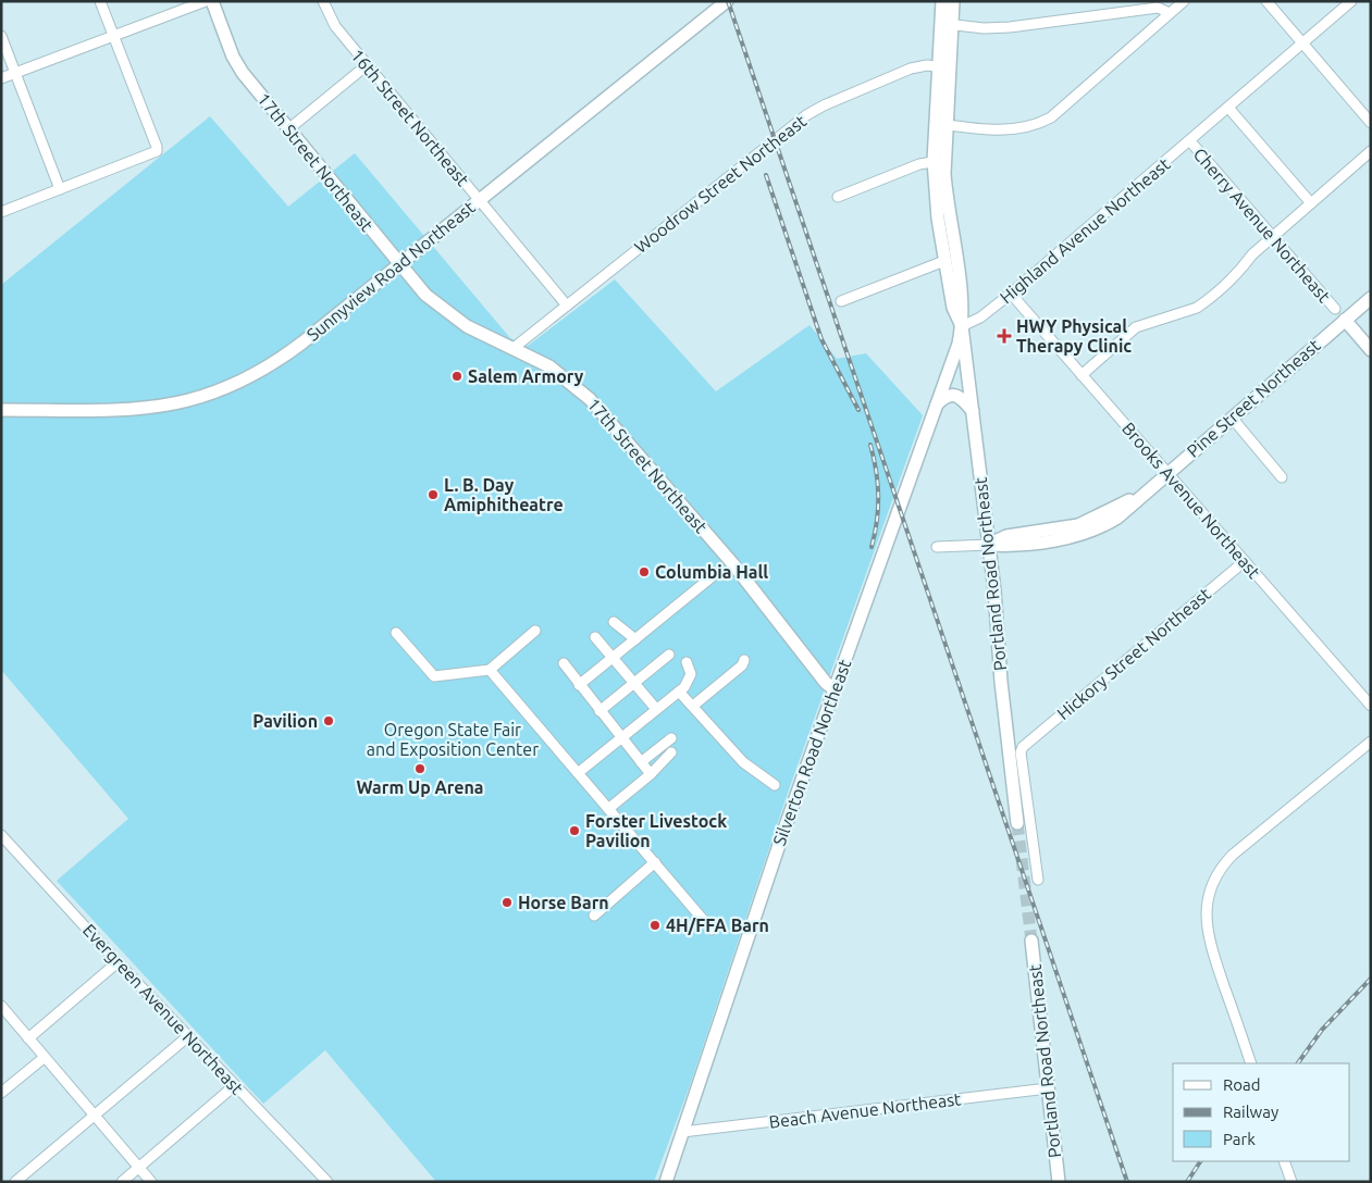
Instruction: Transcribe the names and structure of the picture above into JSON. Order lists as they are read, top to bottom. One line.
{"streets":{"main road":["17th Street Northeast","Sunnyview Road Northeast","Pine Street Northeast","Portland Road Northeast","Silverton Road Northeast"],"street":["16th Street Northeast","Woodrow Street Northeast","Cherry Avenue Northeast","Highland Avenue Northeast","Brooks Avenue Northeast","Hickory Street Northeast","Evergreen Avenue Northeast","Beach Avenue Northeast"]},"crossings":[["16th Street Northeast","Woodrow Street Northeast"],["16th Street Northeast","Sunnyview Road Northeast"],["17th Street Northeast","Woodrow Street Northeast"],["17th Street Northeast","Sunnyview Road Northeast"],["17th Street Northeast","Silverton Road Northeast"],["Cherry Avenue Northeast","Highland Avenue Northeast"],["Highland Avenue Northeast","Brooks Avenue Northeast"],["Highland Avenue Northeast","Portland Road Northeast"],["Highland Avenue Northeast","Silverton Road Northeast"],["Pine Street Northeast","Brooks Avenue Northeast"],["Pine Street Northeast","Portland Road Northeast"],["Brooks Avenue Northeast","Hickory Street Northeast"],["Portland Road Northeast","Silverton Road Northeast"],["Portland Road Northeast","Beach Avenue Northeast"],["Silverton Road Northeast","Beach Avenue Northeast"]],"parks":["Oregon State Fair and Exposition Center"],"places":{"health":["HWY Physical Therapy Clinic"],"other":["Salem Armory","L. B. Day Amiphitheatre","Columbia Hall","Pavilion","Warm Up Arena","Forster Livestock Pavilion","Horse Barn","4H/FFA Barn"]},"legend":["Road","Railway","Park"]}
